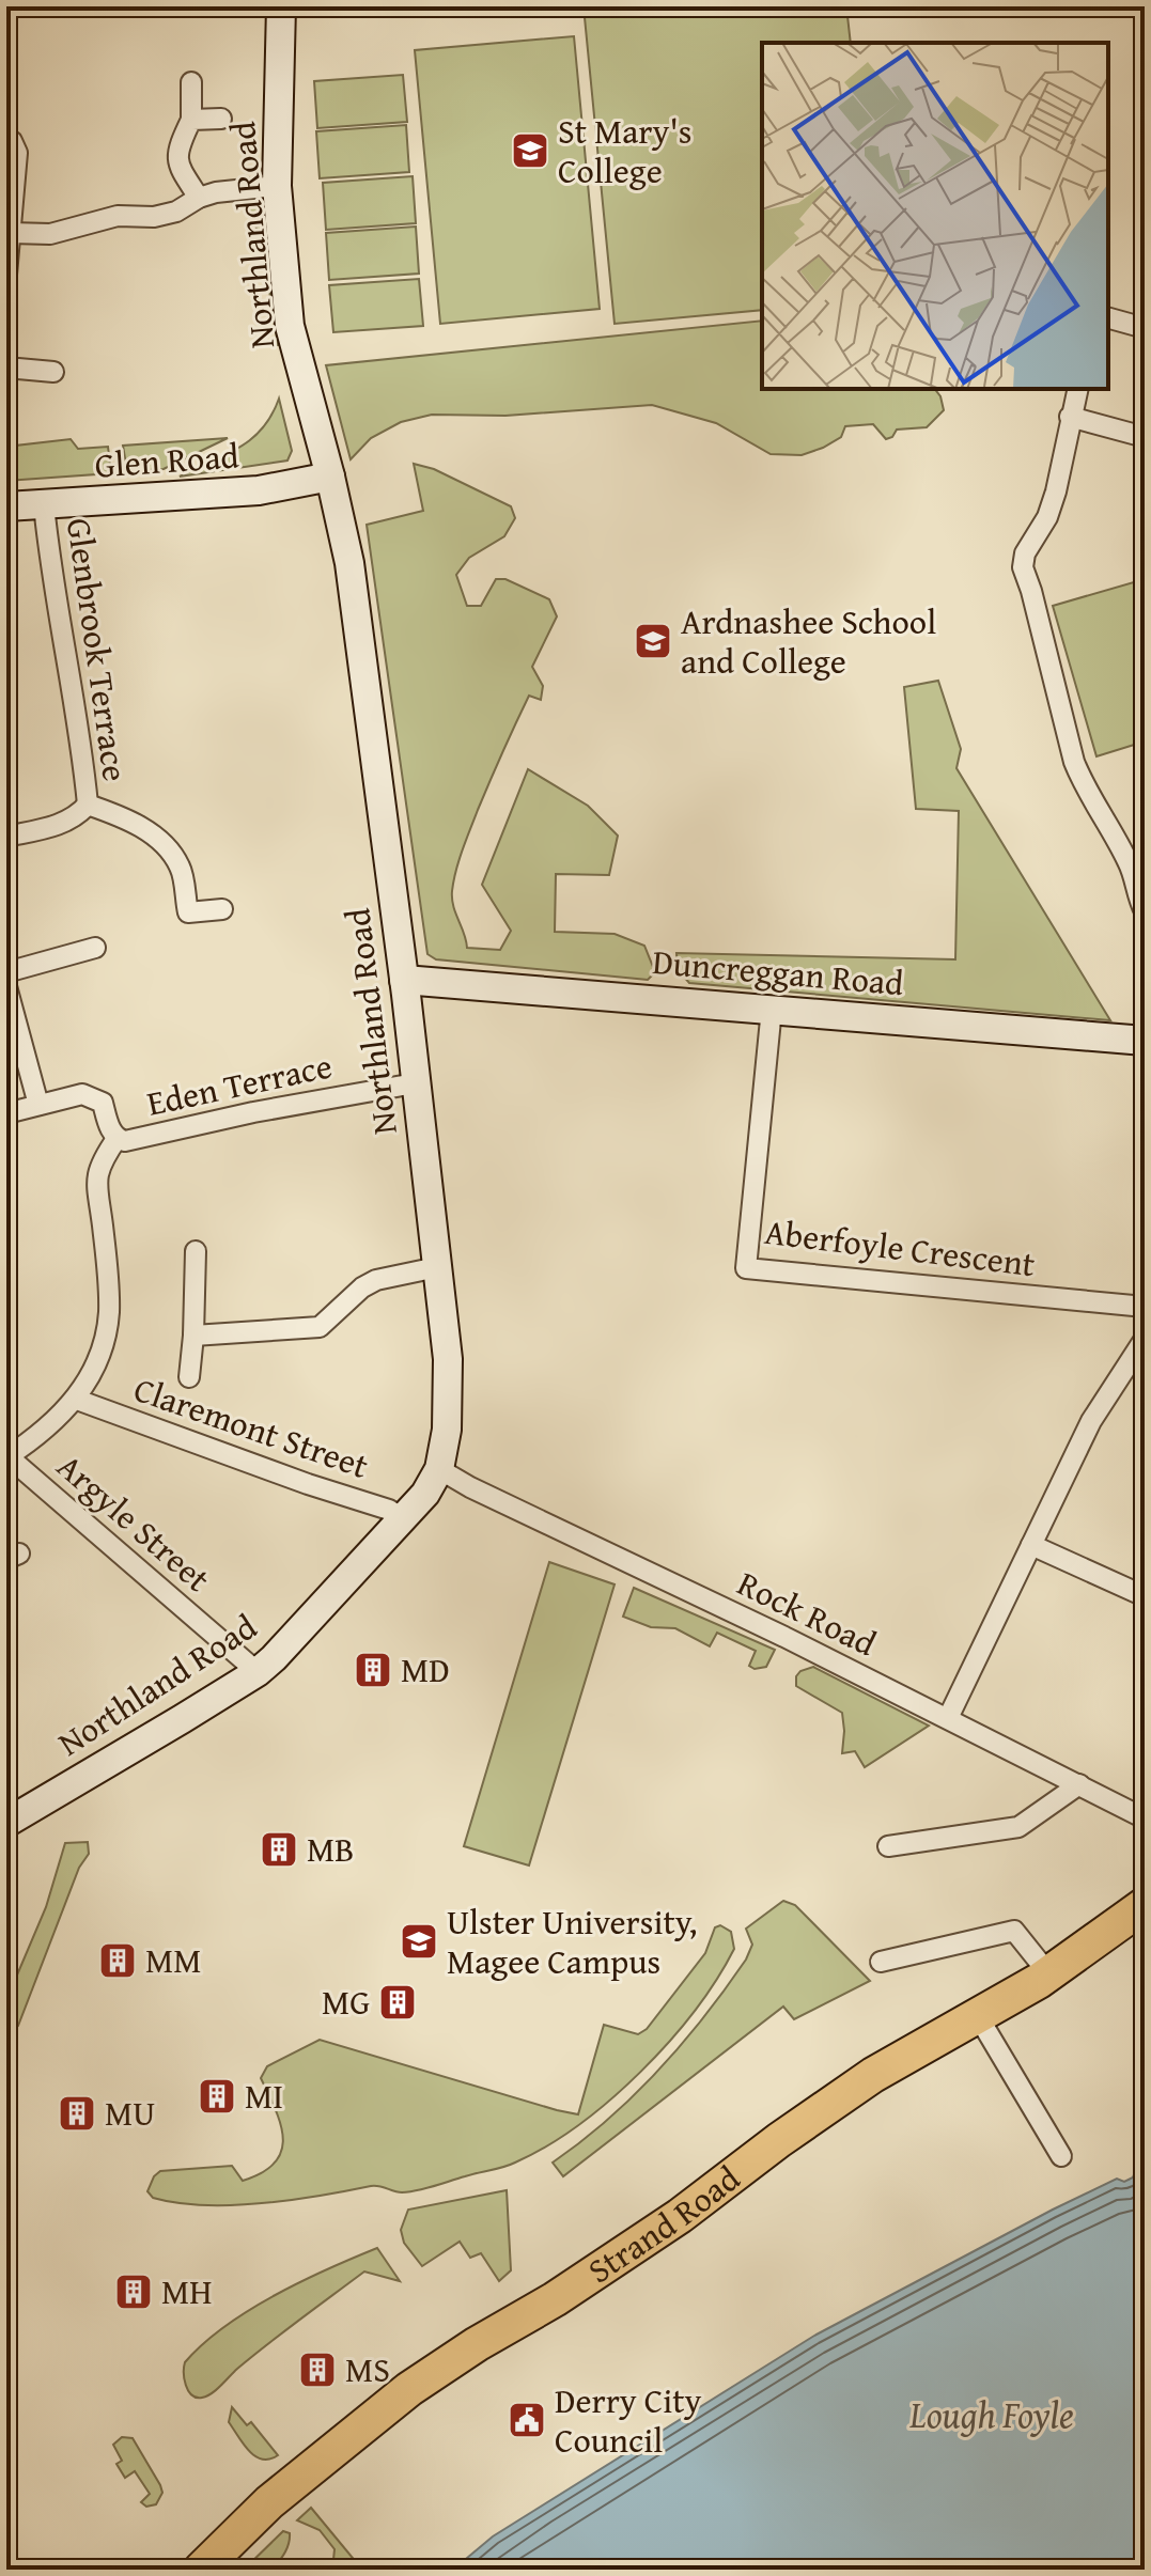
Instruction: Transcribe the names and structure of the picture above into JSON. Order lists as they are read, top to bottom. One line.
{"streets":{"highway":["Strand Road"],"main road":["Northland Road","Glen Road","Duncreggan Road"],"street":["Glenbrook Terrace","Eden Terrace","Aberfoyle Crescent","Claremont Street","Argyle Street","Rock Road"]},"crossings":[["Northland Road","Glen Road"],["Northland Road","Duncreggan Road"],["Northland Road","Eden Terrace"],["Northland Road","Claremont Street"],["Northland Road","Argyle Street"],["Northland Road","Rock Road"],["Glen Road","Glenbrook Terrace"],["Duncreggan Road","Aberfoyle Crescent"]],"water":["Lough Foyle"],"places":{"school or university":["St Mary's College","Ardnashee School and College","Ulster University, Magee Campus"],"building":["MD","MB","MM","MG","MI","MU","MH","MS"],"public building":["Derry City Council"]}}
